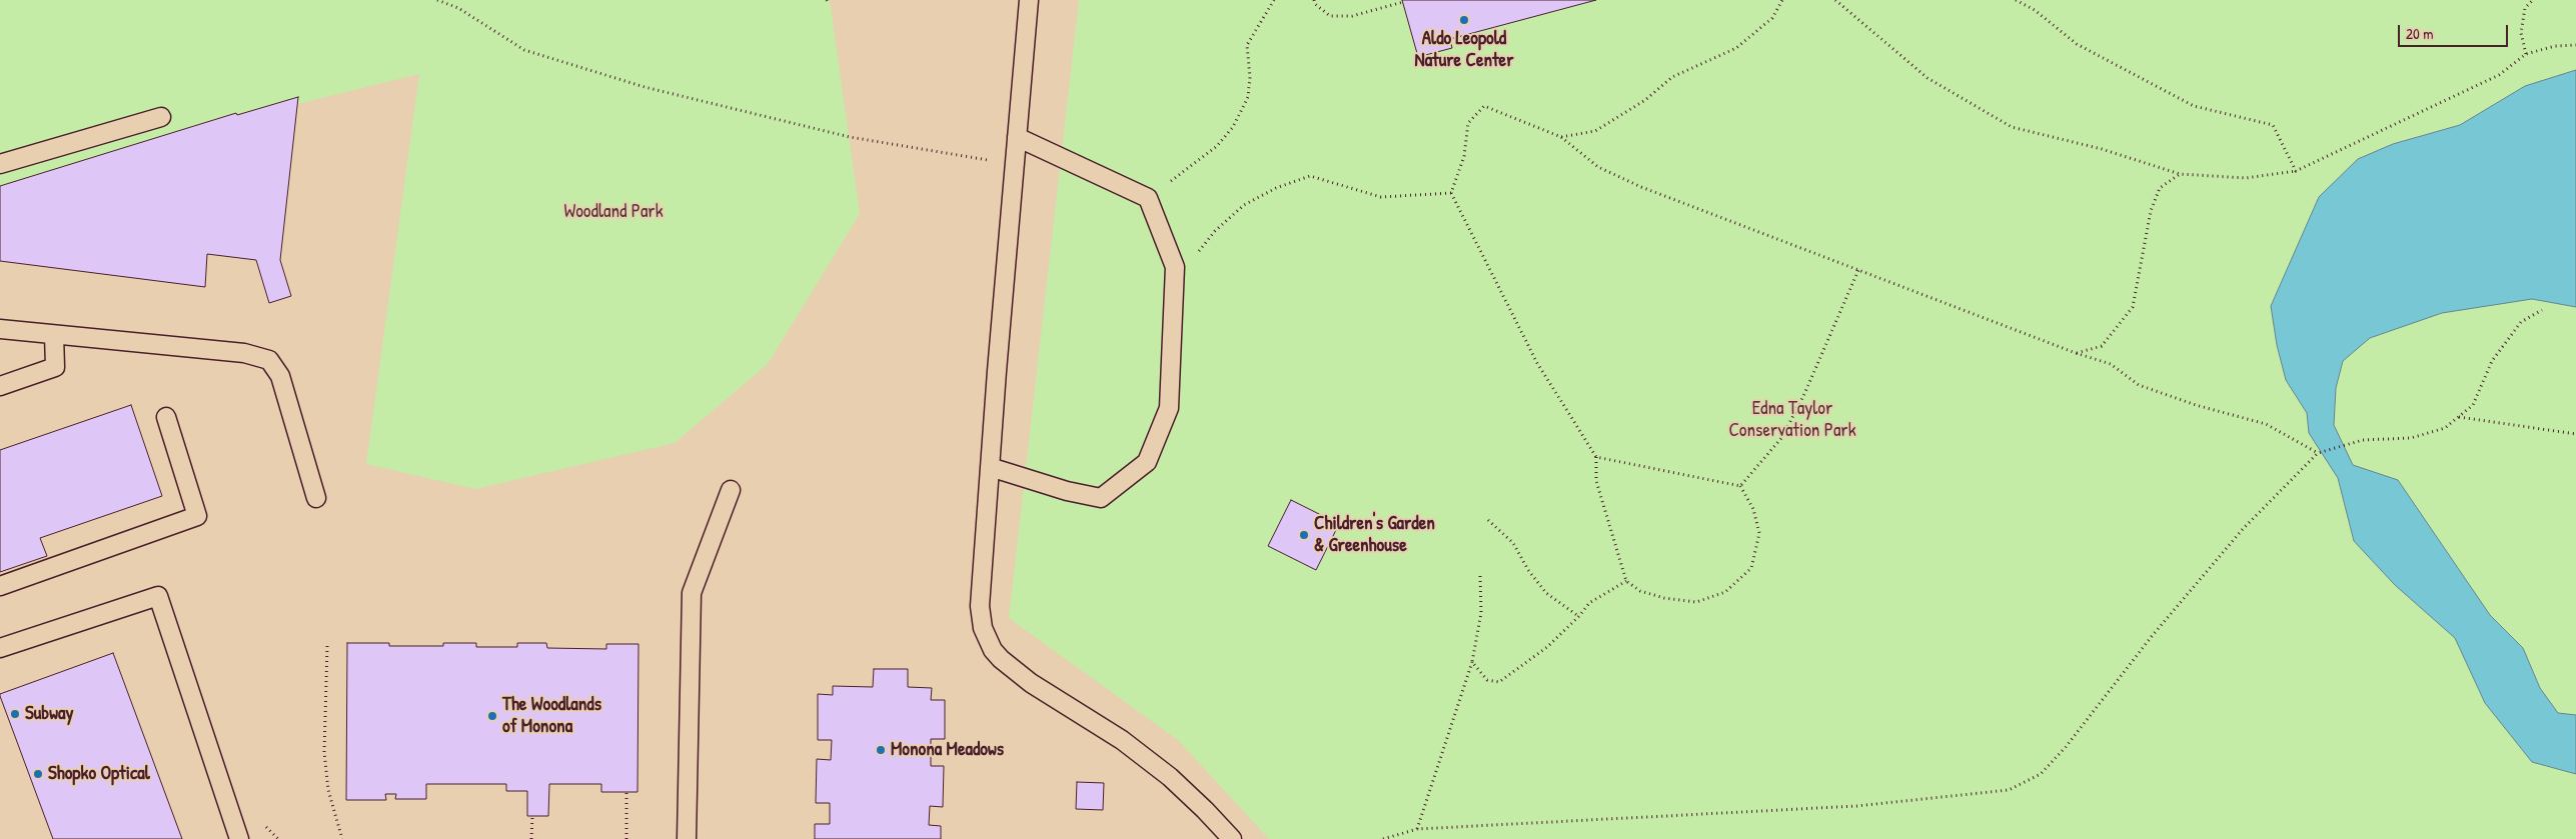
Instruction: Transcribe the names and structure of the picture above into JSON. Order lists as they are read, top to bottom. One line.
{"parks":["Woodland Park","Edna Taylor Conservation Park"],"places":["Aldo Leopold Nature Center","Children's Garden & Greenhouse","Subway","The Woodlands of Monona","Monona Meadows","Shopko Optical"],"scale_bar":"20 m"}
